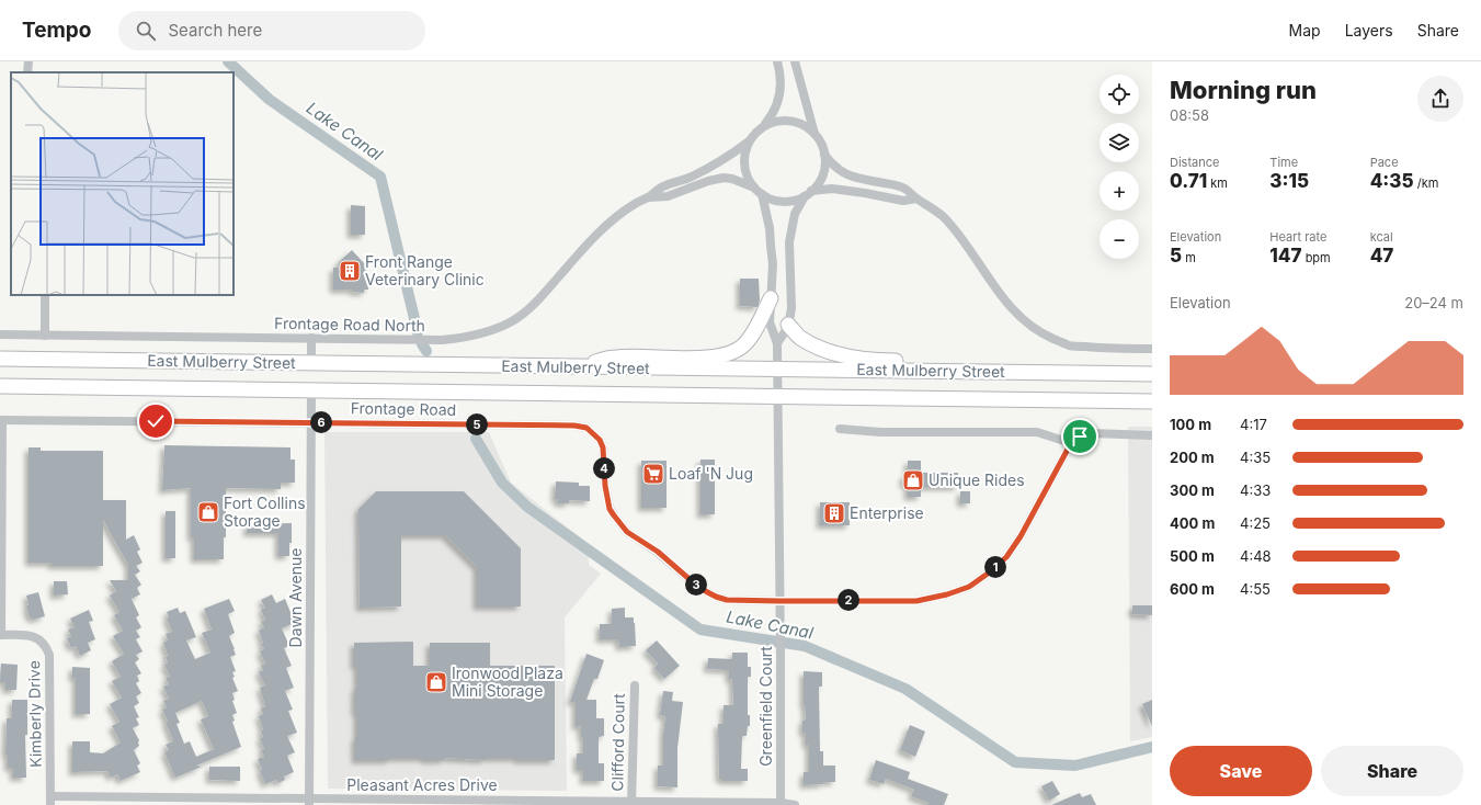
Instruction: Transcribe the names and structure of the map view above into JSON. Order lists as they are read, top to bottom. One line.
{"streets":{"highway":["East Mulberry Street"],"street":["Frontage Road North","Frontage Road","Dawn Avenue","Greenfield Court","Kimberly Drive","Clifford Court","Pleasant Acres Drive"]},"crossings":[["East Mulberry Street","Dawn Avenue"],["East Mulberry Street","Greenfield Court"],["Frontage Road","Dawn Avenue"],["Frontage Road","Greenfield Court"],["Dawn Avenue","Pleasant Acres Drive"],["Greenfield Court","Pleasant Acres Drive"],["Kimberly Drive","Pleasant Acres Drive"],["Clifford Court","Pleasant Acres Drive"]],"water":["Lake Canal"],"places":{"building":["Front Range Veterinary Clinic","Enterprise"],"supermarket":["Loaf 'N Jug"],"shop":["Unique Rides","Fort Collins Storage","Ironwood Plaza Mini Storage"]},"page":{"header":"Tempo","search":"Search here","nav":["Map","Layers","Share"],"heading":["Morning run","08:58"],"map_buttons":["+","−"],"stats":[["Distance","0.71 km"],["Time","3:15"],["Pace","4:35 /km"],["Elevation","5 m"],["Heart rate","147 bpm"],["kcal","47"]],"chart":["Elevation","20–24 m"],"list":[{"name":"100 m","note":"4:17"},{"name":"200 m","note":"4:35"},{"name":"300 m","note":"4:33"},{"name":"400 m","note":"4:25"},{"name":"500 m","note":"4:48"},{"name":"600 m","note":"4:55"}],"pins":["6","5","4","1","3","2"],"buttons":["Save","Share"]}}
